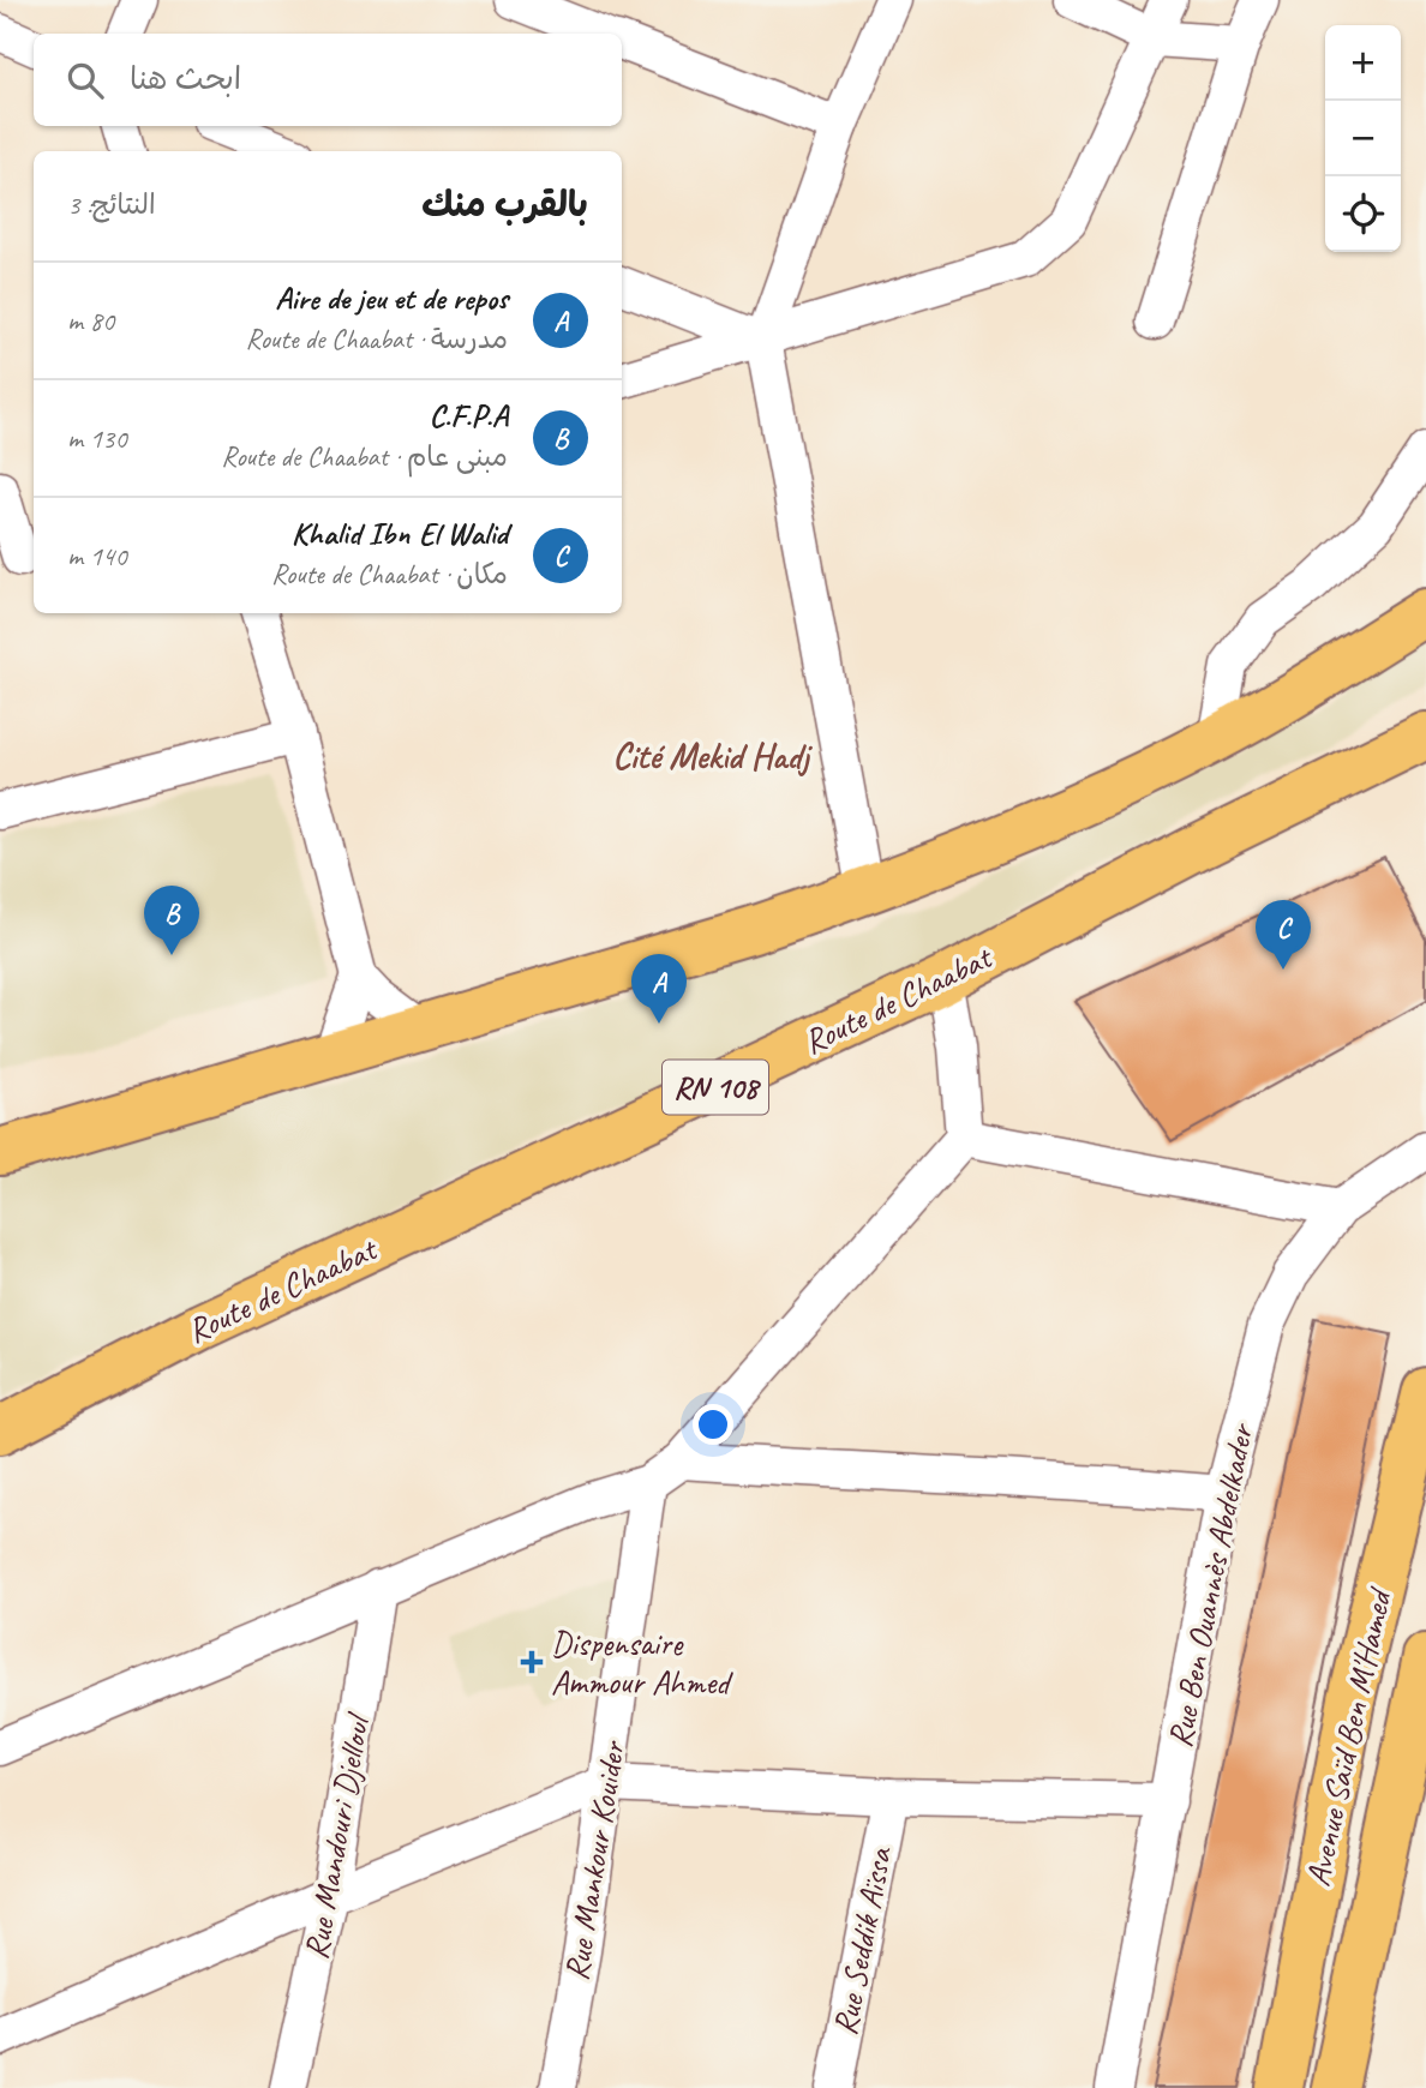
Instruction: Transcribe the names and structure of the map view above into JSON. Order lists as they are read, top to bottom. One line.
{"streets":{"main road":["Route de Chaabat","RN 108","Avenue Saïd Ben M'Hamed"],"street":["Rue Ben Ouannès Abdelkader","Rue Mandouri Djelloul","Rue Mankour Kouider","Rue Seddik Aïssa"]},"districts":["Cité Mekid Hadj"],"places":{"health":["Dispensaire Ammour Ahmed"]},"page":{"map_buttons":["+","−"],"search":"ابحث هنا","heading":["بالقرب منك","النتائج: 3"],"list":[{"mark":"A","name":"Aire de jeu et de repos","note":"مدرسة · Route de Chaabat","value":"80 m"},{"mark":"B","name":"C.F.P.A","note":"مبنى عام · Route de Chaabat","value":"130 m"},{"mark":"C","name":"Khalid Ibn El Walid","note":"مكان · Route de Chaabat","value":"140 m"}],"pins":["B","C","A"]}}
